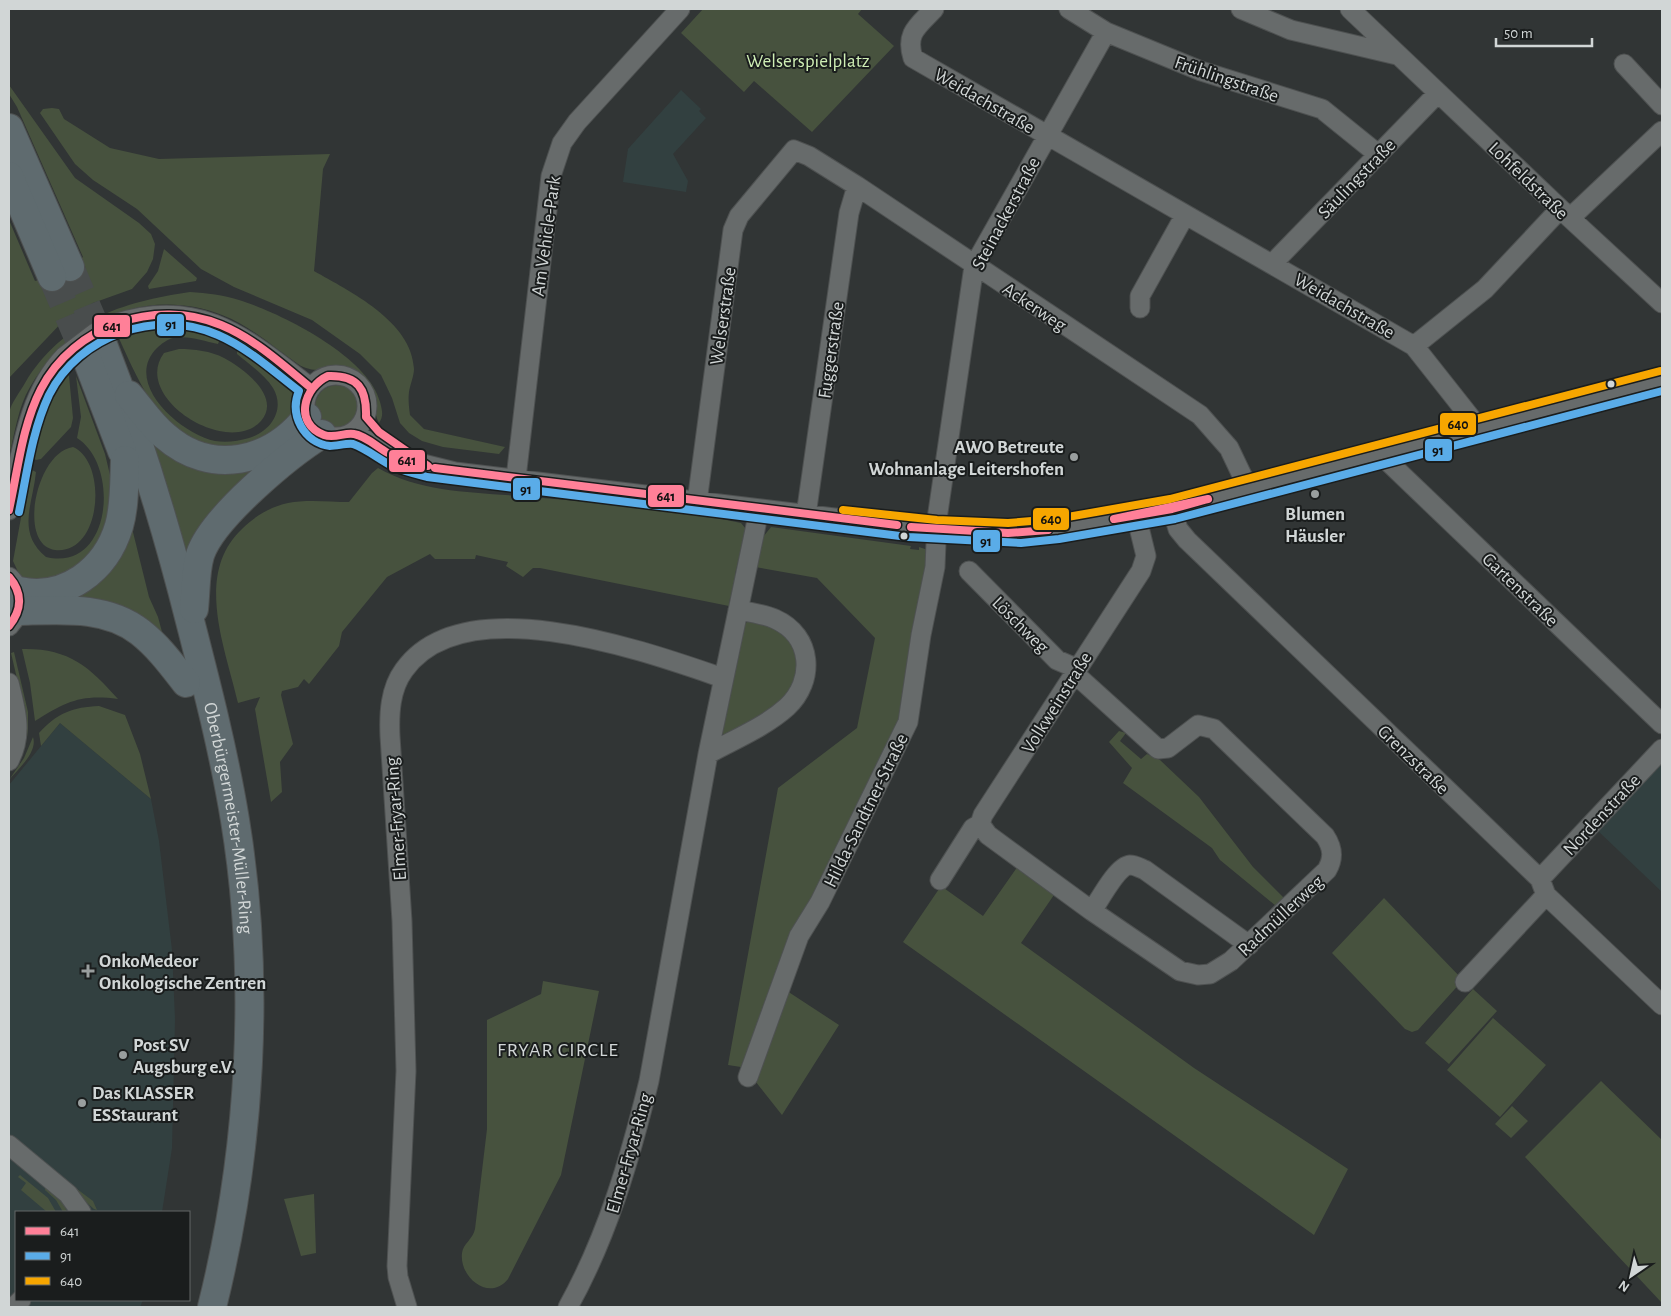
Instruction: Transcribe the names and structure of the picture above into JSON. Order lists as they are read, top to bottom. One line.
{"streets":{"highway":["Oberbürgermeister-Müller-Ring"],"street":["Frühlingstraße","Weidachstraße","Säulingstraße","Lohfeldstraße","Steinackerstraße","Am Vehicle-Park","Ackerweg","Welserstraße","Fuggerstraße","Gartenstraße","Löschweg","Volkweinstraße","Grenzstraße","Hilda-Sandtner-Straße","Nordenstraße","Elmer-Fryar-Ring","Radmüllerweg"]},"crossings":[["Frühlingstraße","Säulingstraße"],["Frühlingstraße","Steinackerstraße"],["Weidachstraße","Säulingstraße"],["Weidachstraße","Steinackerstraße"],["Säulingstraße","Lohfeldstraße"],["Steinackerstraße","Ackerweg"],["Steinackerstraße","Hilda-Sandtner-Straße"],["Ackerweg","Welserstraße"],["Ackerweg","Fuggerstraße"],["Löschweg","Volkweinstraße"],["Löschweg","Radmüllerweg"],["Volkweinstraße","Radmüllerweg"],["Grenzstraße","Nordenstraße"]],"districts":["FRYAR CIRCLE"],"parks":["Welserspielplatz"],"places":{"other":["AWO Betreute Wohnanlage Leitershofen","Blumen Häusler","Post SV Augsburg e.V.","Das KLASSER ESStaurant"],"health":["OnkoMedeor Onkologische Zentren"]},"lines":["transit line 641","transit line 91","transit line 640"],"legend":["641","91","640"],"scale_bar":"50 m","north":"bottom left"}
